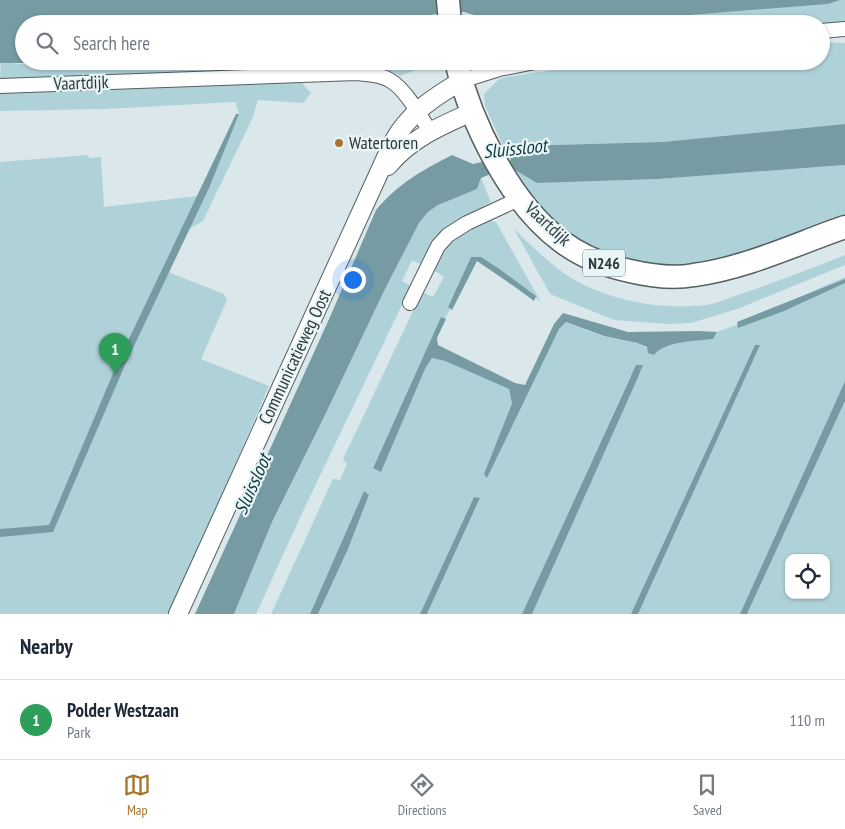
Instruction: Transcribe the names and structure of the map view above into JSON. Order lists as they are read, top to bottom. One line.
{"streets":{"main road":["Vaartdijk","N246"],"street":["Communicatieweg Oost"]},"crossings":[["Vaartdijk","Communicatieweg Oost"]],"water":["Sluissloot"],"places":["Watertoren"],"page":{"search":"Search here","pins":"1","heading":"Nearby","list":[{"mark":"1","name":"Polder Westzaan","note":"Park","value":"110 m"}],"nav":["Map","Directions","Saved"]}}
